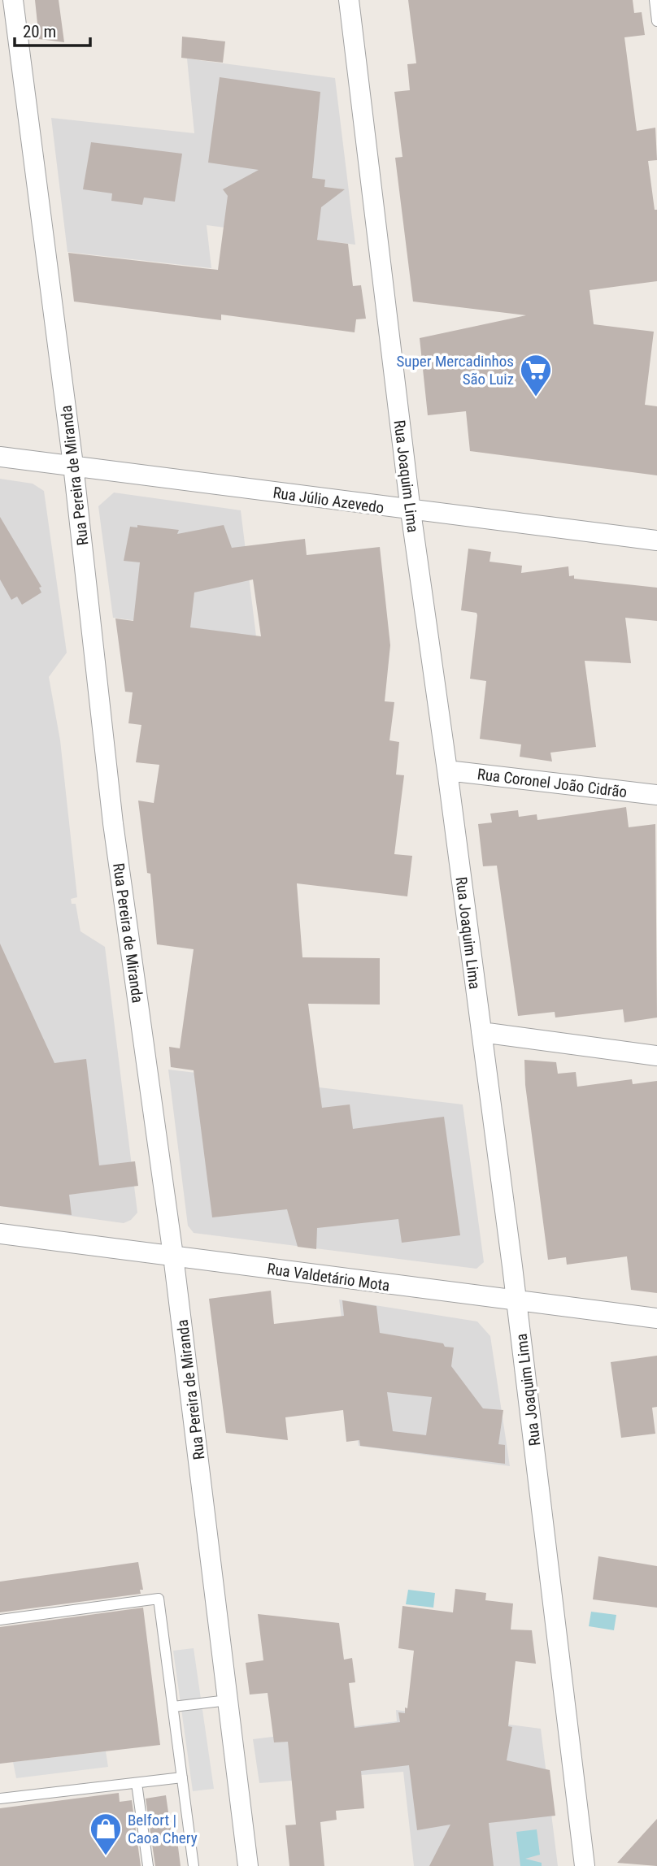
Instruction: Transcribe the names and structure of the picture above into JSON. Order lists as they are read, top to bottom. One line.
{"streets":{"street":["Rua Pereira de Miranda","Rua Joaquim Lima","Rua Júlio Azevedo","Rua Coronel João Cidrão","Rua Valdetário Mota"]},"crossings":[["Rua Pereira de Miranda","Rua Júlio Azevedo"],["Rua Pereira de Miranda","Rua Valdetário Mota"],["Rua Joaquim Lima","Rua Júlio Azevedo"],["Rua Joaquim Lima","Rua Coronel João Cidrão"],["Rua Joaquim Lima","Rua Valdetário Mota"]],"places":{"supermarket":["Super Mercadinhos São Luiz"],"shop":["Belfort | Caoa Chery"]},"scale_bar":"20 m"}
